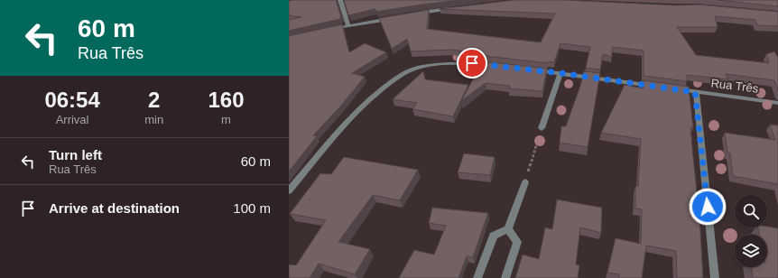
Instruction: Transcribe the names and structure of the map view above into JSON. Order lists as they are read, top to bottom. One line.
{"streets":{"street":["Rua Três"]},"page":{"turn":["60 m","Rua Três"],"eta":["06:54","Arrival","2","min","160","m"],"list":[{"name":"Turn left","note":"Rua Três","value":"60 m"},{"name":"Arrive at destination","value":"100 m"}]}}
